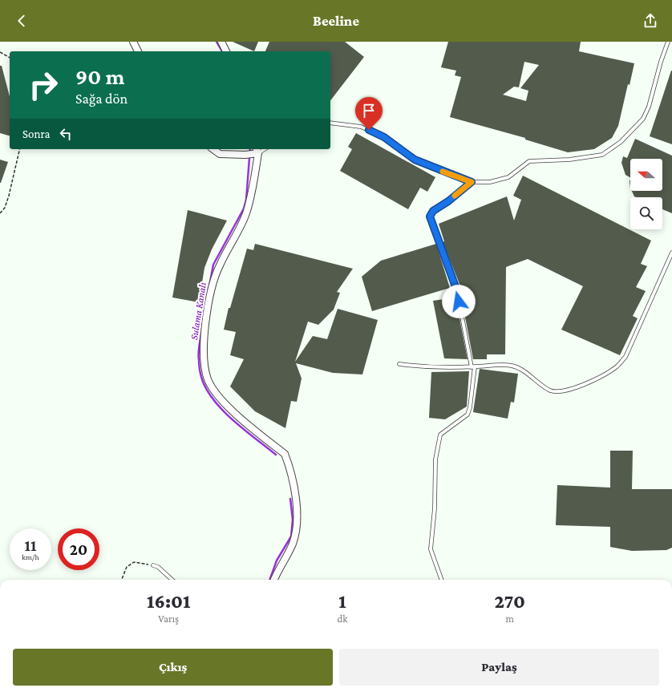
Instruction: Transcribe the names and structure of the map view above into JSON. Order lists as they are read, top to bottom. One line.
{"water":["Sulama Kanalı"],"north":"left","page":{"header":"Beeline","turn":["90 m","Sağa dön"],"then":"Sonra","speed":"11 km/h","limit":"20","eta":["16:01","Varış","1","dk","270","m"],"buttons":["Çıkış","Paylaş"]}}
